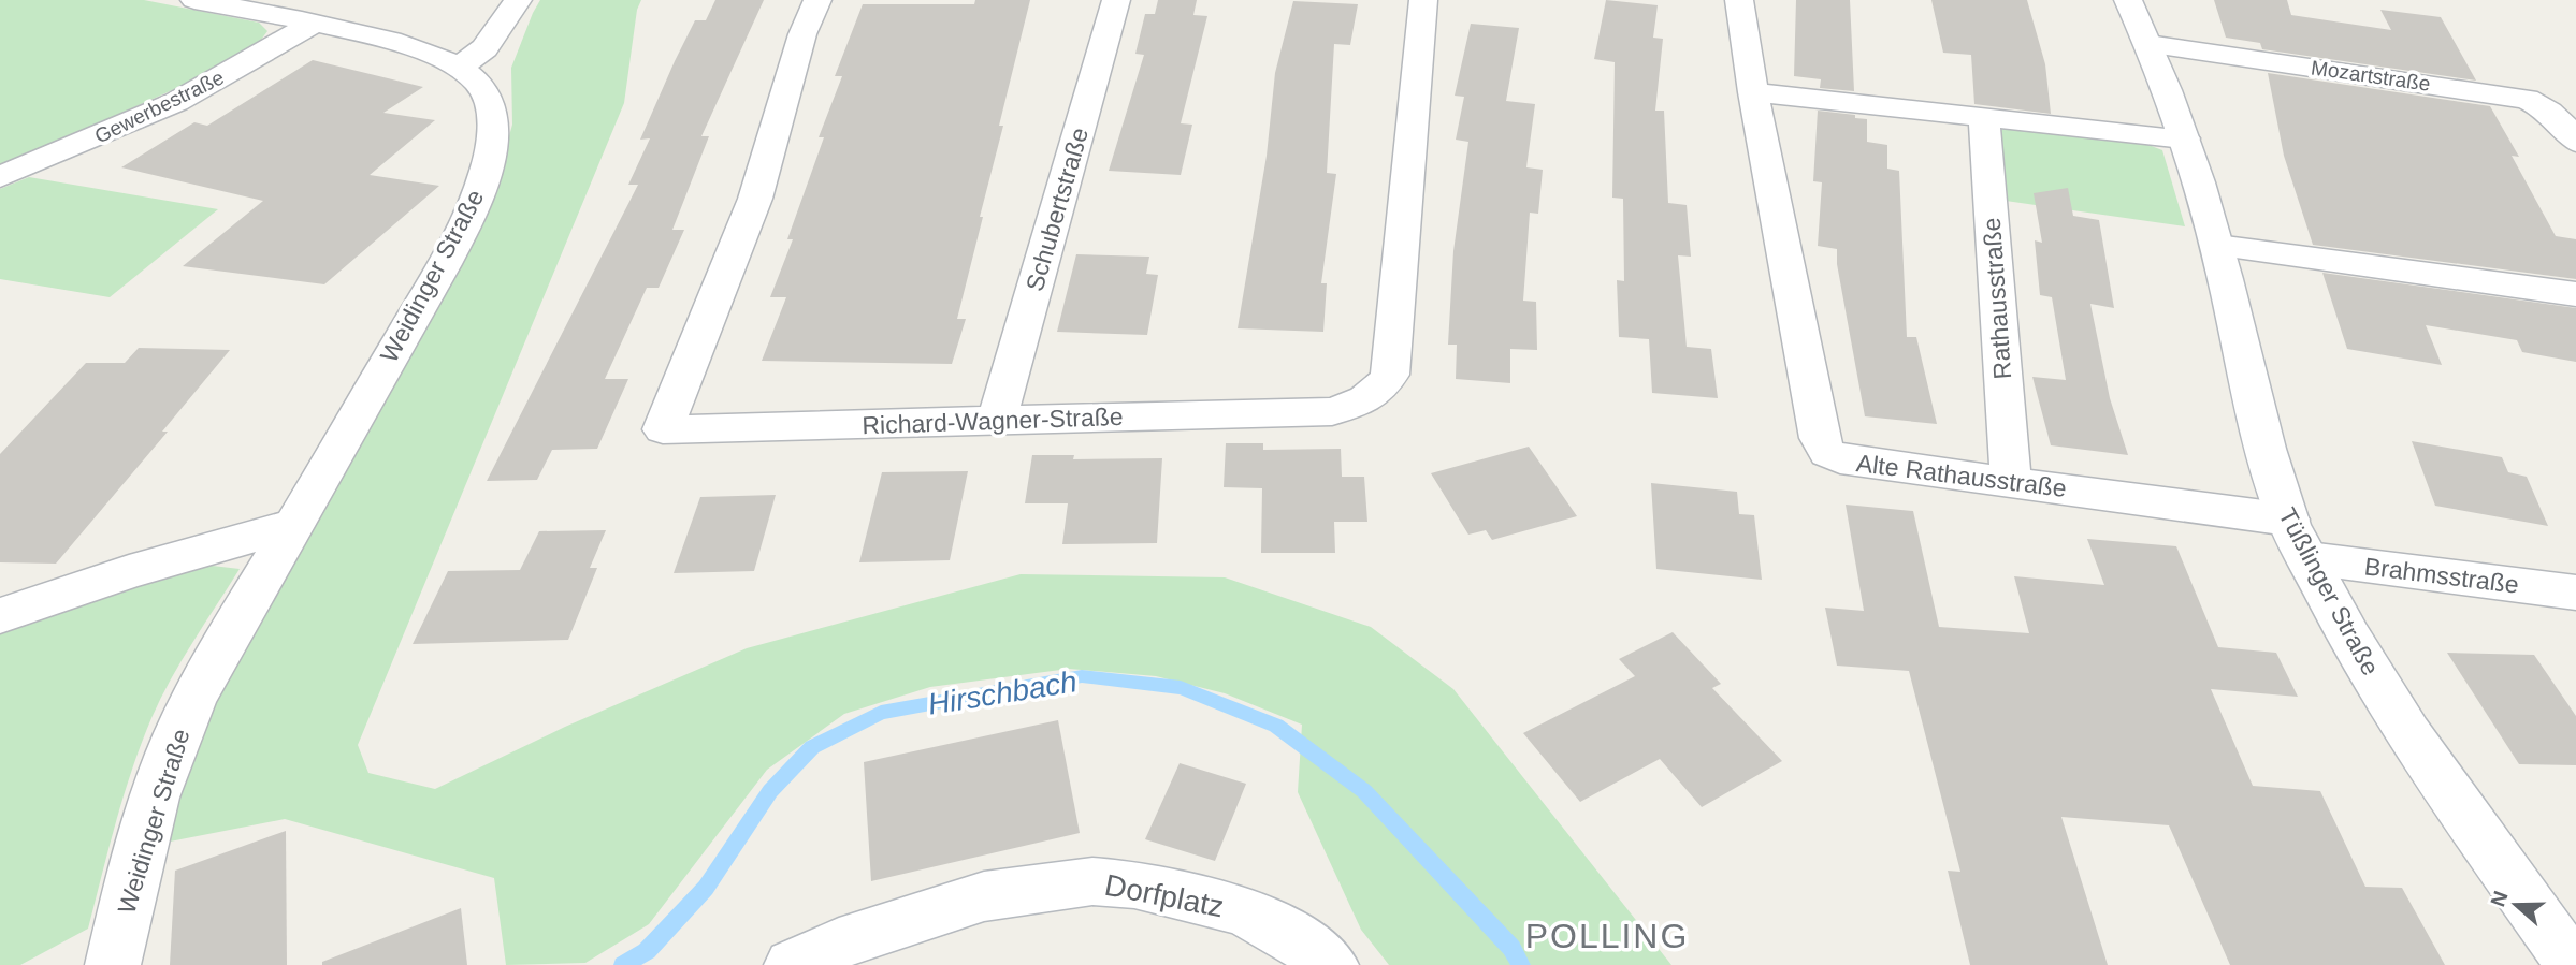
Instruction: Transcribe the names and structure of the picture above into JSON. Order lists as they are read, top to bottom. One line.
{"streets":{"street":["Mozartstraße","Gewerbestraße","Schubertstraße","Weidinger Straße","Rathausstraße","Richard-Wagner-Straße","Alte Rathausstraße","Brahmsstraße","Tüßlinger Straße","Dorfplatz"]},"crossings":[["Mozartstraße","Tüßlinger Straße"],["Gewerbestraße","Weidinger Straße"],["Schubertstraße","Richard-Wagner-Straße"],["Rathausstraße","Alte Rathausstraße"],["Alte Rathausstraße","Tüßlinger Straße"],["Brahmsstraße","Tüßlinger Straße"]],"districts":["POLLING"],"water":["Hirschbach"],"north":"left"}
